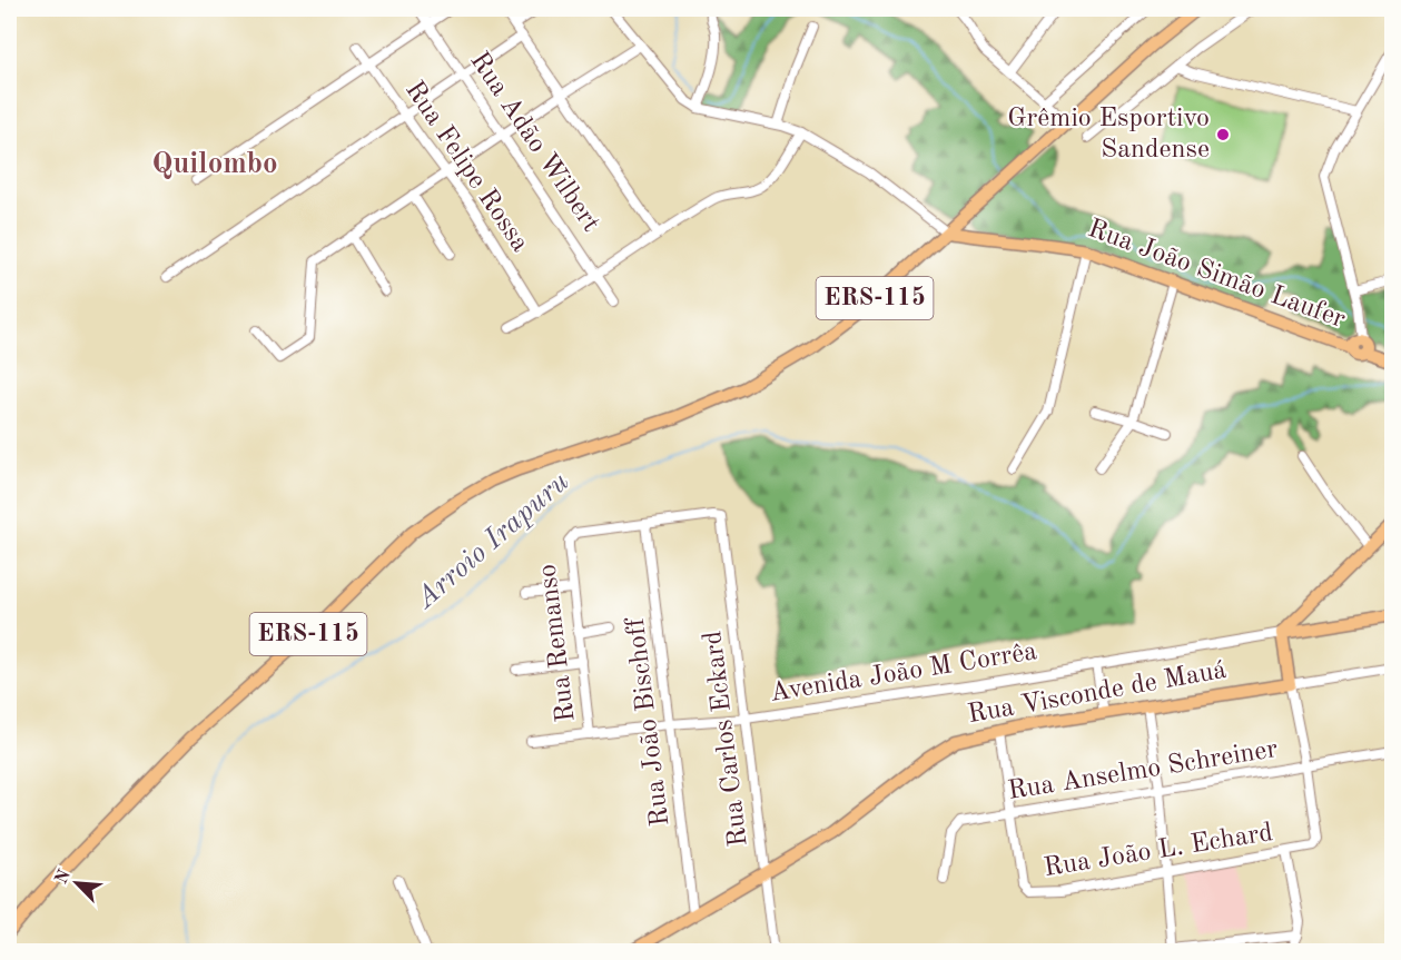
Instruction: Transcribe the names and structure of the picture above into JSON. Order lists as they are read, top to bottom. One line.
{"streets":{"main road":["Rua João Simão Laufer","ERS-115","Rua Visconde de Mauá"],"street":["Rua Adão Wilbert","Rua Felipe Rossa","Rua Remanso","Avenida João M Corrêa","Rua João Bischoff","Rua Carlos Eckard","Rua Anselmo Schreiner","Rua João L. Echard"]},"crossings":[["Rua João Simão Laufer","ERS-115"],["Rua Remanso","Avenida João M Corrêa"],["Rua Remanso","Rua João Bischoff"],["Rua Remanso","Rua Carlos Eckard"],["Avenida João M Corrêa","Rua João Bischoff"],["Avenida João M Corrêa","Rua Carlos Eckard"],["Rua Visconde de Mauá","Rua João Bischoff"],["Rua Visconde de Mauá","Rua Carlos Eckard"],["Rua João Bischoff","Rua Carlos Eckard"],["Rua Anselmo Schreiner","Rua João L. Echard"]],"districts":["Quilombo"],"water":["Arroio Irapuru"],"places":["Grêmio Esportivo Sandense"],"north":"top left"}
